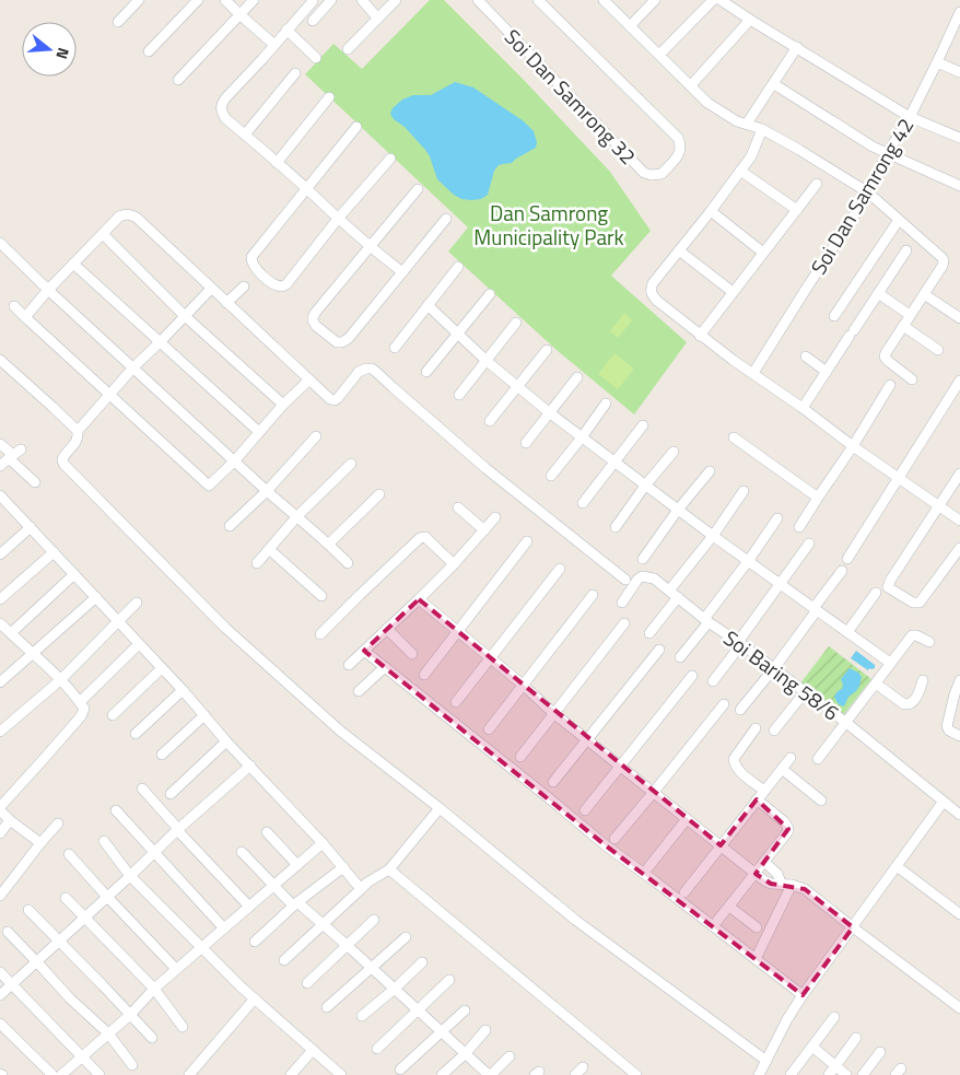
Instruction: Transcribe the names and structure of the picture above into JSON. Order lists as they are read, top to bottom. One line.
{"streets":{"street":["Soi Dan Samrong 32","Soi Dan Samrong 42","Soi Baring 58/6"]},"parks":["Dan Samrong Municipality Park"],"north":"right"}
